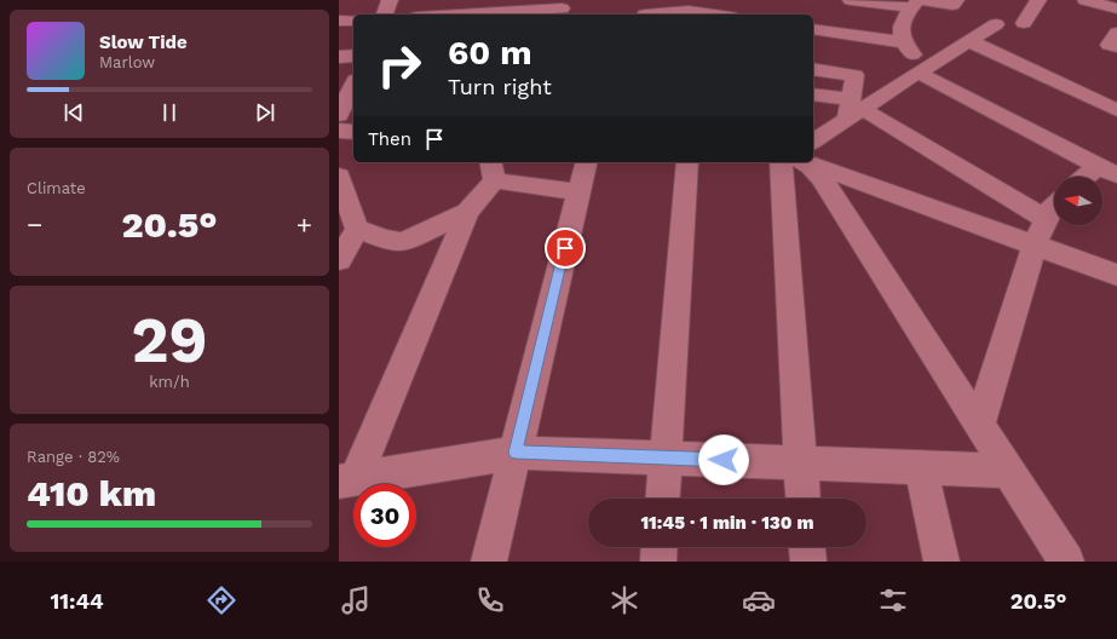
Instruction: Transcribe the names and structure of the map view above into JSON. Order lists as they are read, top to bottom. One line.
{"north":"left","page":{"turn":["60 m","Turn right"],"song":["Slow Tide","Marlow"],"then":"Then","tile":["Climate",["29","km/h"],["Range · 82%","410 km"]],"heat":["−","20.5°","+"],"limit":"30","trip":"11:45 · 1 min · 130 m","tabs":["11:44","20.5°"]}}
